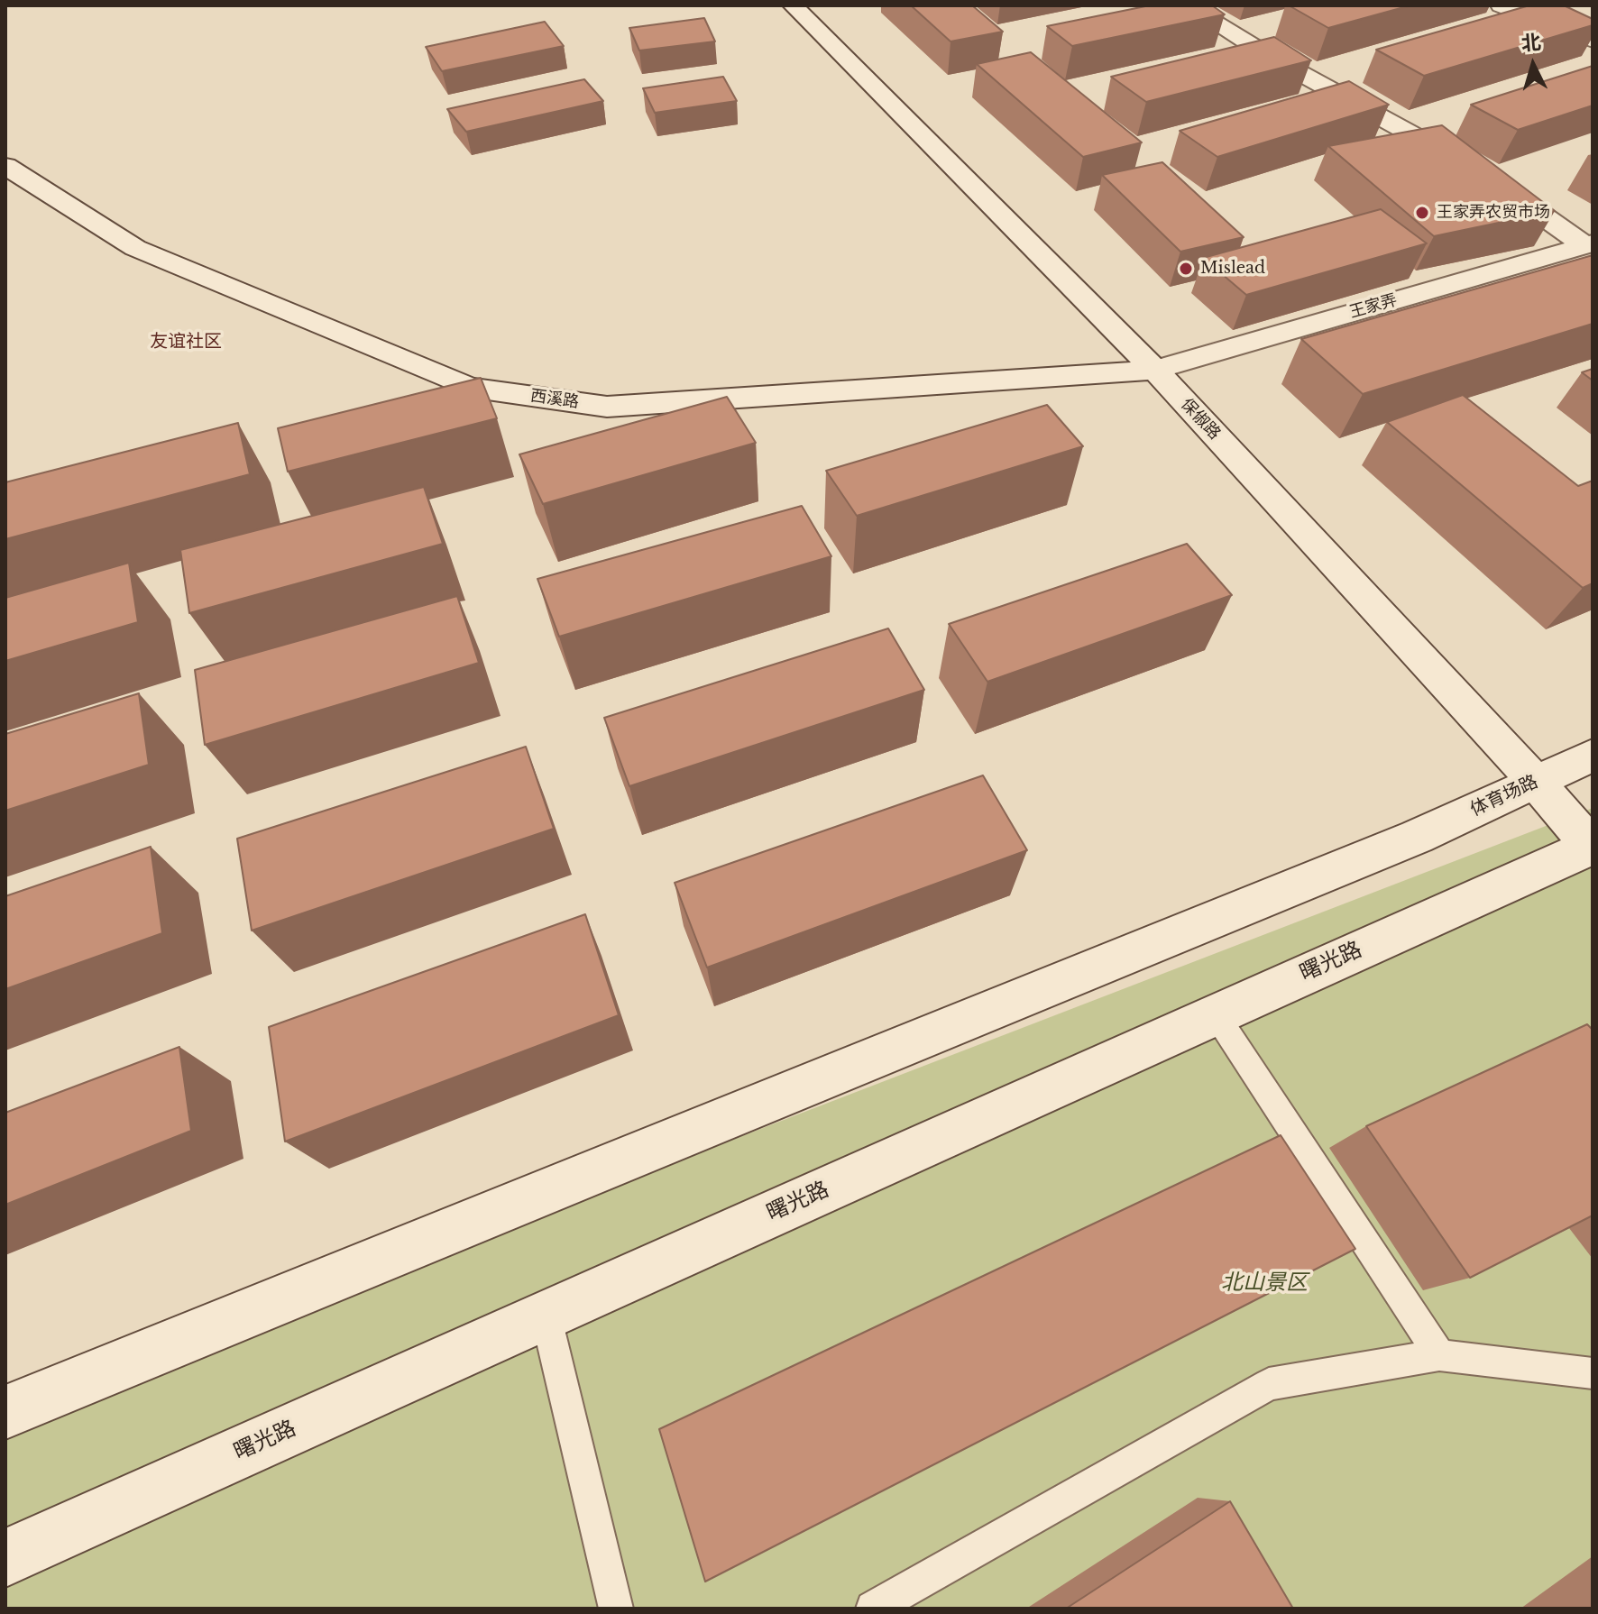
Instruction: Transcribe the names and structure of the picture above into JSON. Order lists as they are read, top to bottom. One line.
{"streets":{"main road":["王家弄","西溪路","保俶路","体育场路","曙光路"]},"crossings":[["王家弄","西溪路"],["王家弄","保俶路"],["西溪路","保俶路"],["保俶路","体育场路"],["保俶路","曙光路"]],"districts":["友谊社区"],"parks":["北山景区"],"places":["王家弄农贸市场","Mislead"],"north":"top"}
